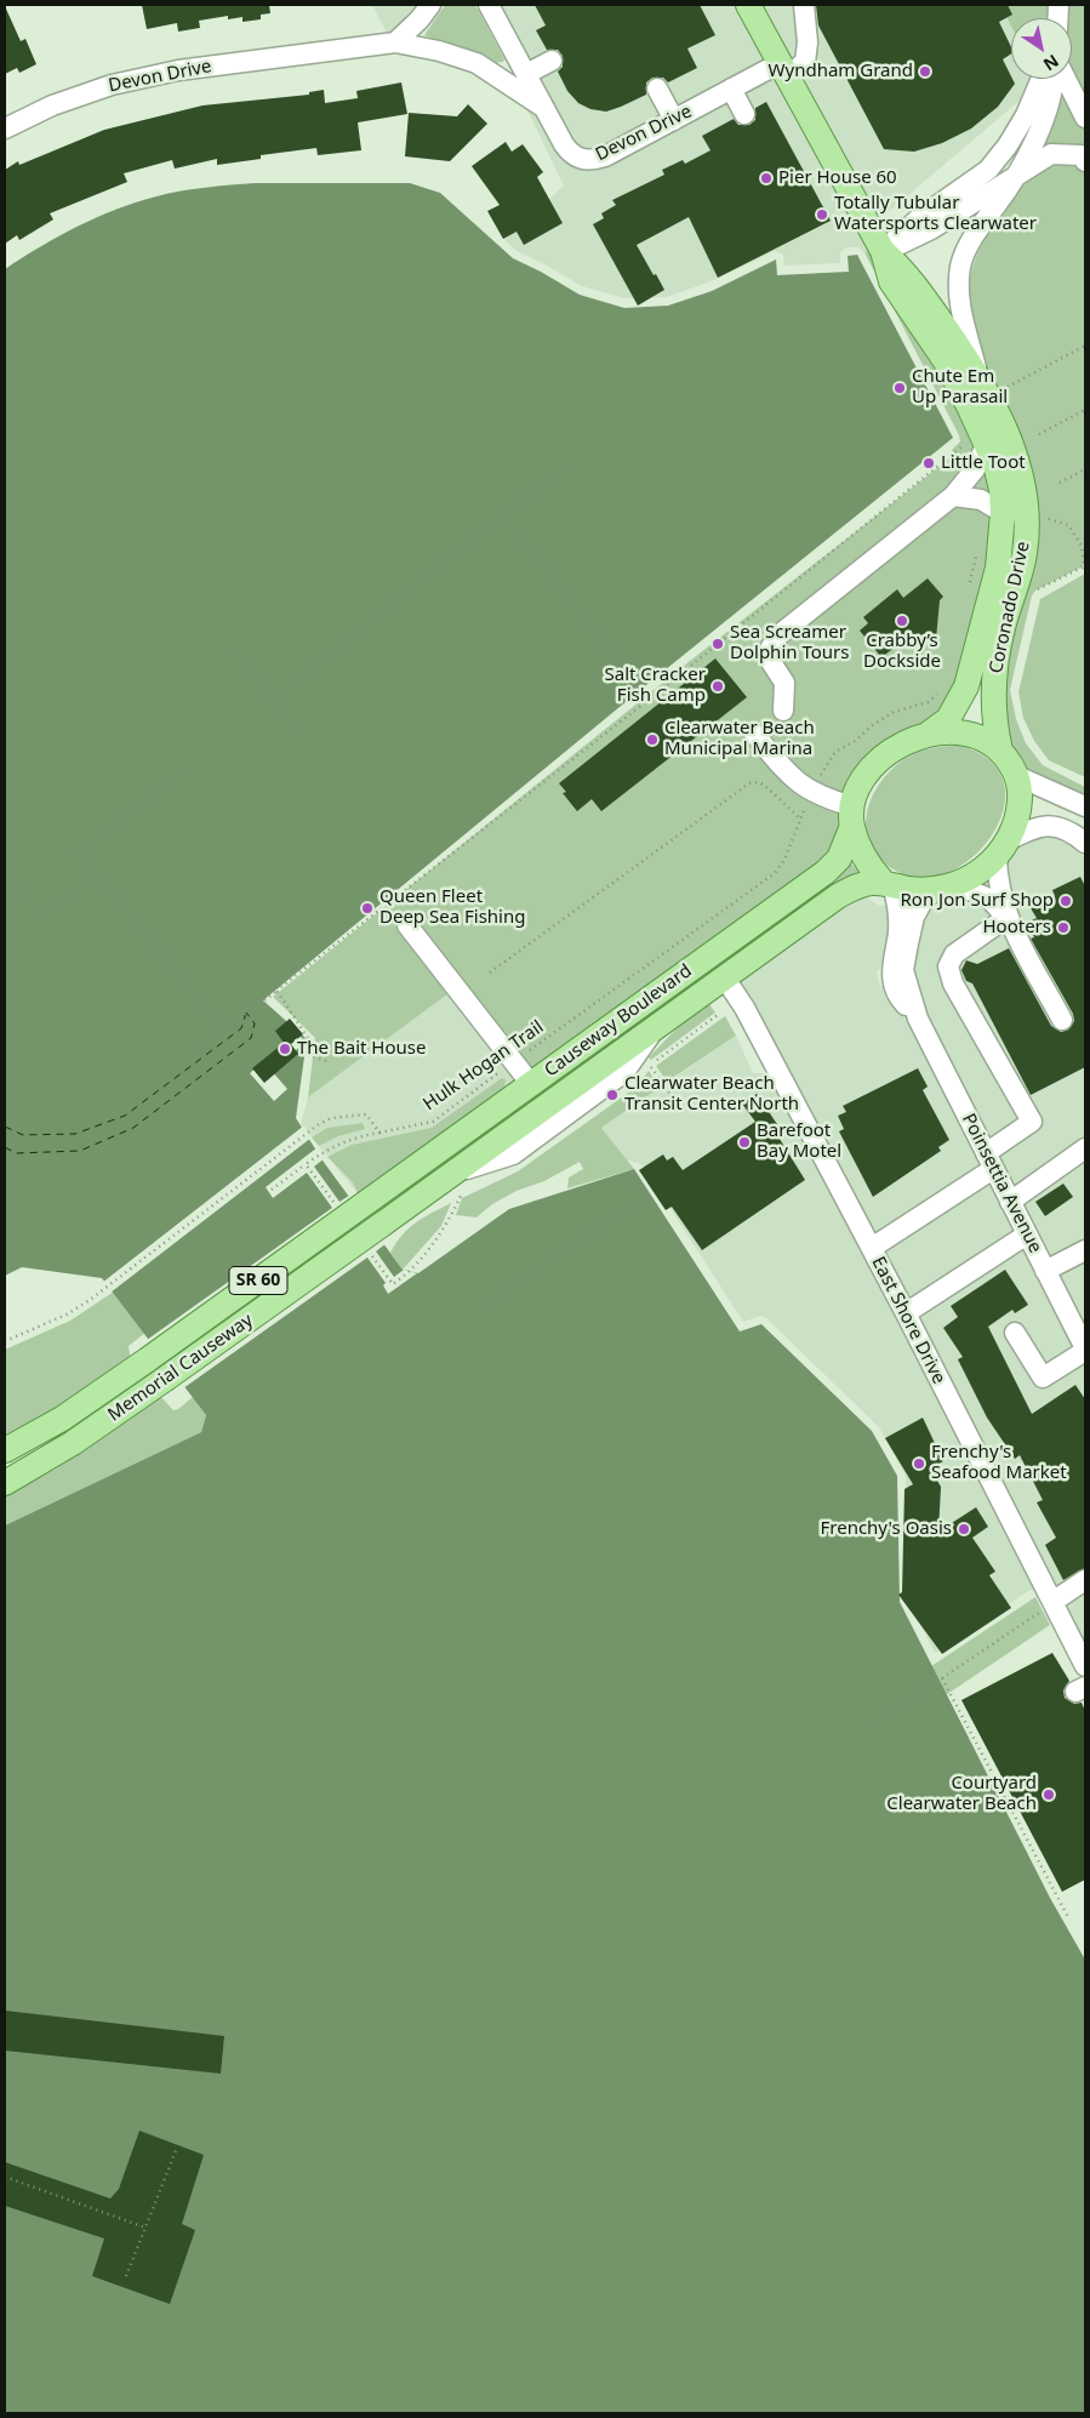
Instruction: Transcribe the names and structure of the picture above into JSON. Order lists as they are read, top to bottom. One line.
{"streets":{"main road":["Coronado Drive","Causeway Boulevard","SR 60","Memorial Causeway"],"street":["Devon Drive","Poinsettia Avenue","East Shore Drive"],"path":["Hulk Hogan Trail"]},"crossings":[["Devon Drive","Coronado Drive"],["Coronado Drive","Causeway Boulevard"],["Coronado Drive","Poinsettia Avenue"],["Causeway Boulevard","Poinsettia Avenue"],["Causeway Boulevard","East Shore Drive"],["Causeway Boulevard","Memorial Causeway"]],"places":["Wyndham Grand","Pier House 60","Totally Tubular Watersports Clearwater","Chute Em Up Parasail","Little Toot","Crabby’s Dockside","Sea Screamer Dolphin Tours","Salt Cracker Fish Camp","Clearwater Beach Municipal Marina","Ron Jon Surf Shop","Queen Fleet Deep Sea Fishing","Hooters","The Bait House","Clearwater Beach Transit Center North","Barefoot Bay Motel","Frenchy's Seafood Market","Frenchy's Oasis","Courtyard Clearwater Beach"],"north":"bottom right"}
